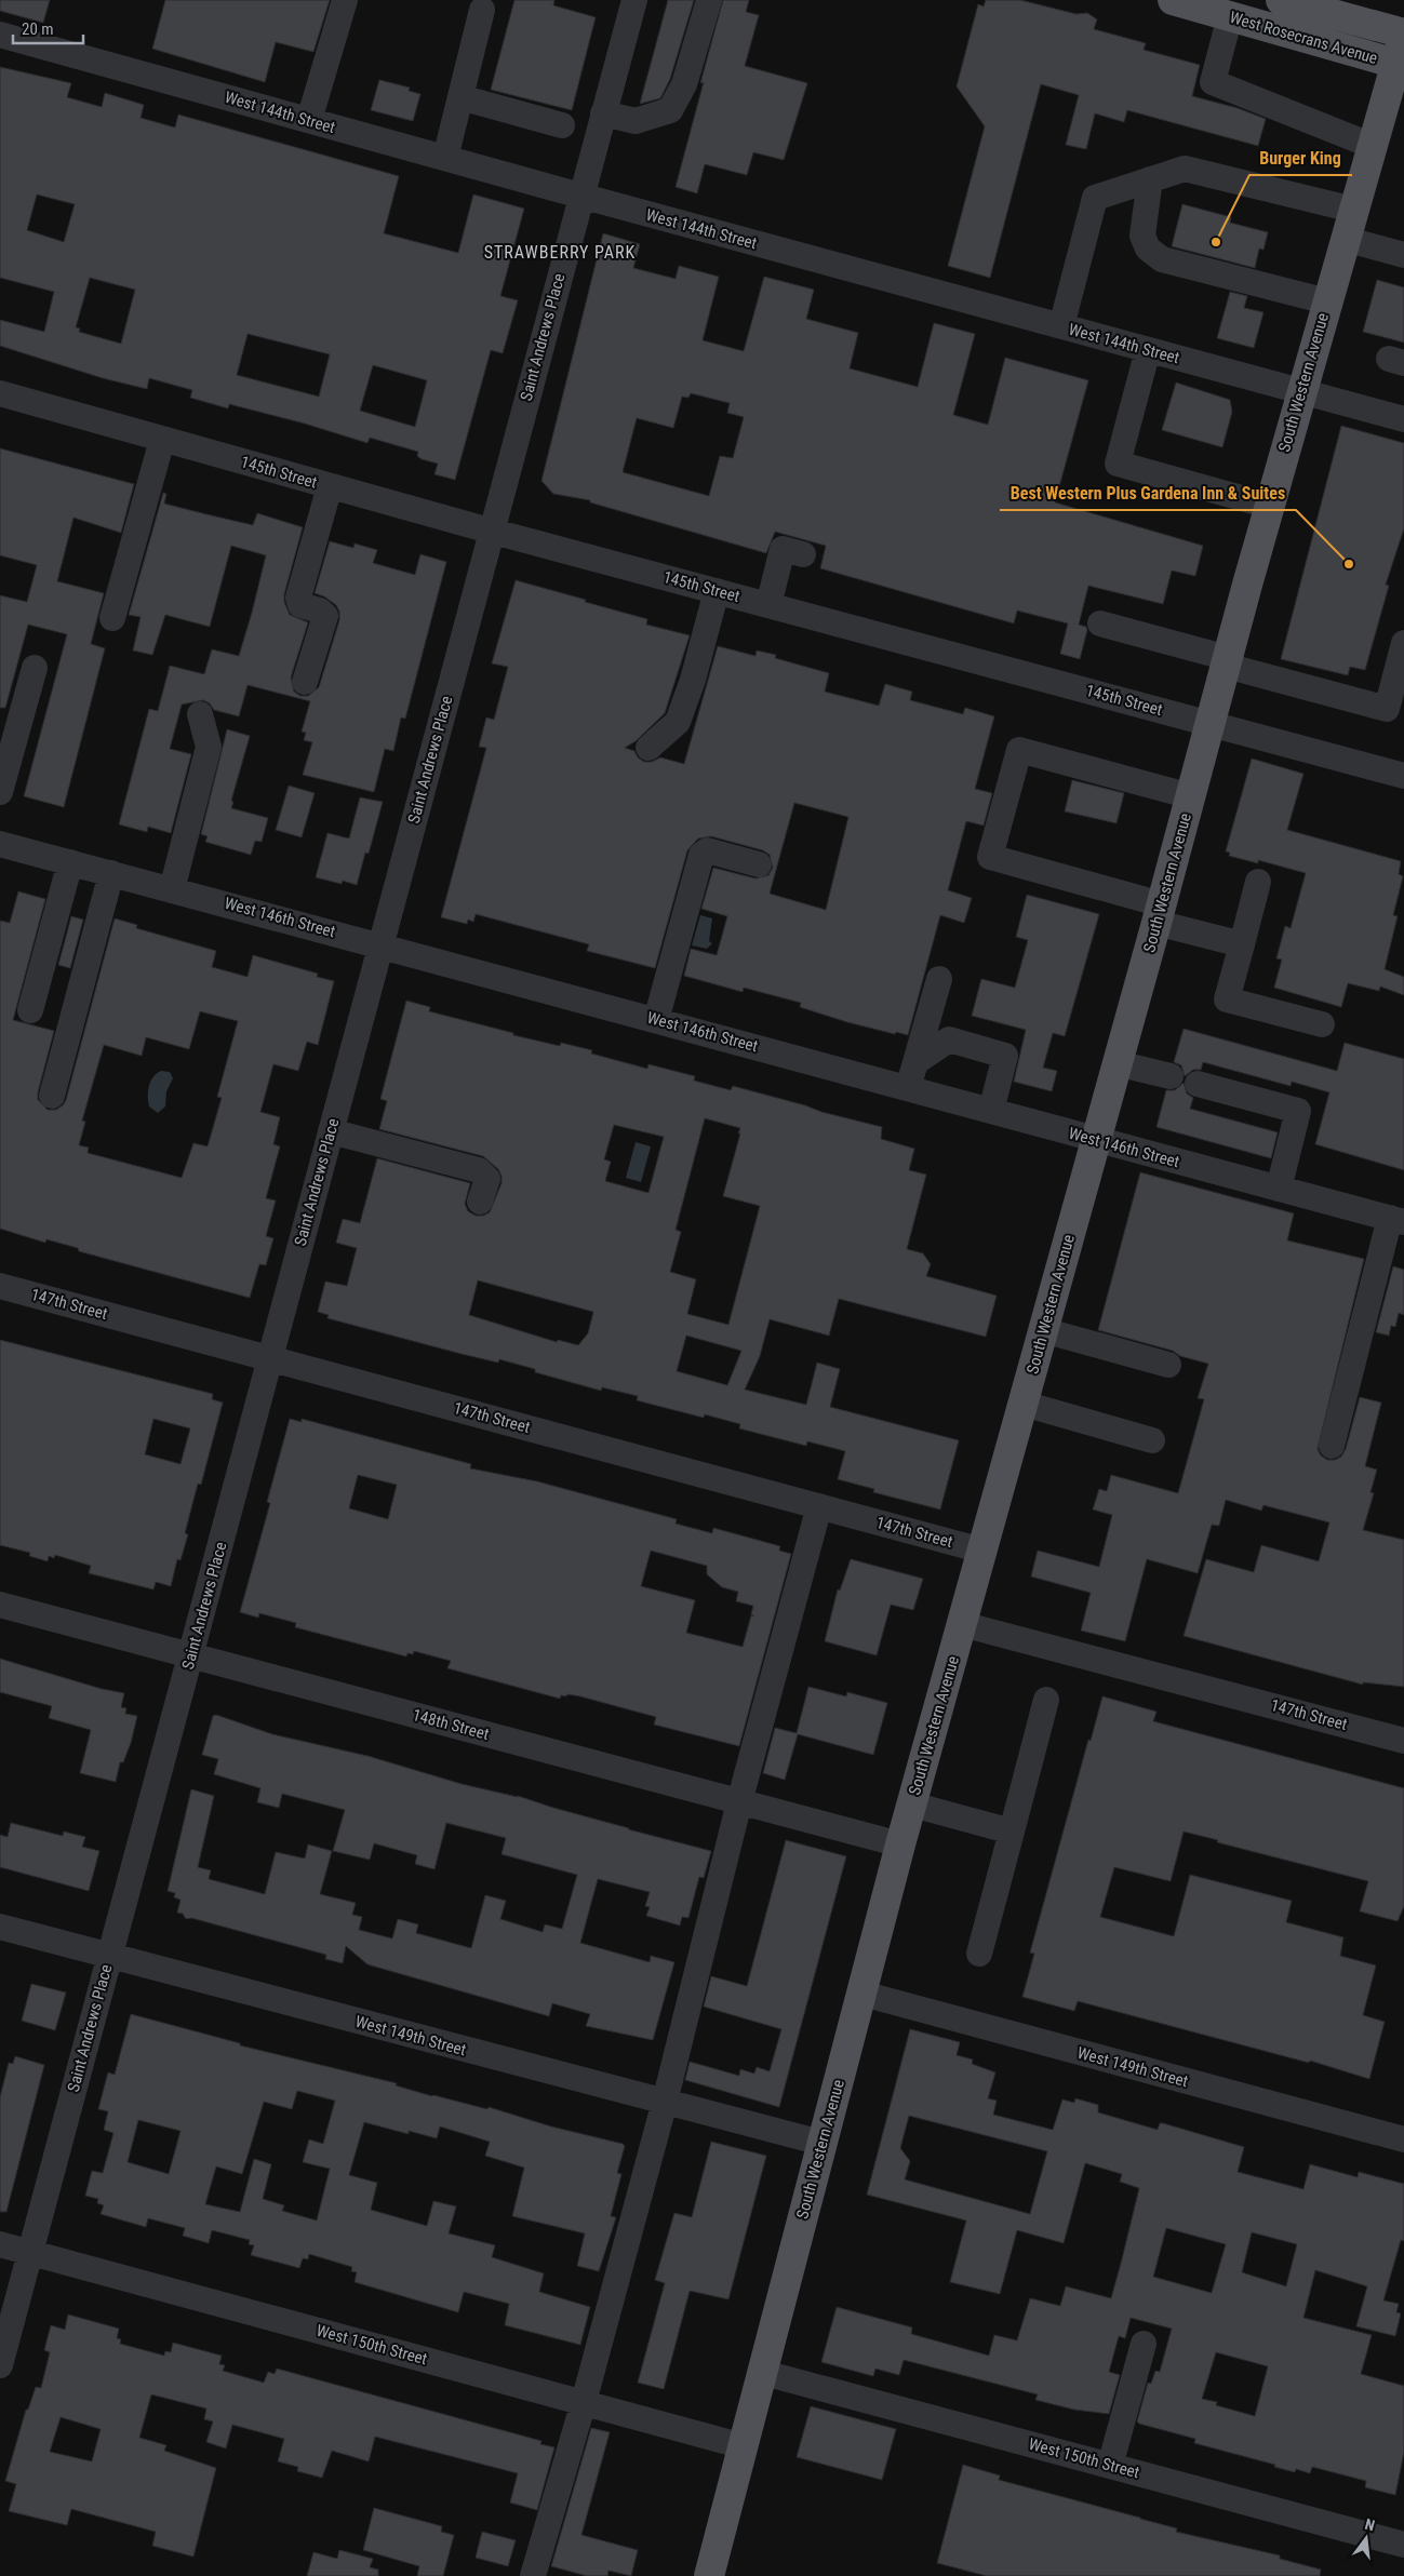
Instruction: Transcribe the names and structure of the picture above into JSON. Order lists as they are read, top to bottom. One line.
{"streets":{"main road":["West Rosecrans Avenue","South Western Avenue"],"street":["West 144th Street","Saint Andrews Place","145th Street","West 146th Street","147th Street","148th Street","West 149th Street","West 150th Street"]},"crossings":[["West Rosecrans Avenue","South Western Avenue"],["West 144th Street","Saint Andrews Place"],["West 144th Street","South Western Avenue"],["Saint Andrews Place","145th Street"],["Saint Andrews Place","West 146th Street"],["Saint Andrews Place","147th Street"],["Saint Andrews Place","148th Street"],["Saint Andrews Place","West 149th Street"],["Saint Andrews Place","West 150th Street"],["South Western Avenue","145th Street"],["South Western Avenue","West 146th Street"],["South Western Avenue","147th Street"],["South Western Avenue","148th Street"],["South Western Avenue","West 149th Street"],["South Western Avenue","West 150th Street"]],"districts":["STRAWBERRY PARK"],"places":["Burger King","Best Western Plus Gardena Inn & Suites"],"scale_bar":"20 m","north":"top"}
